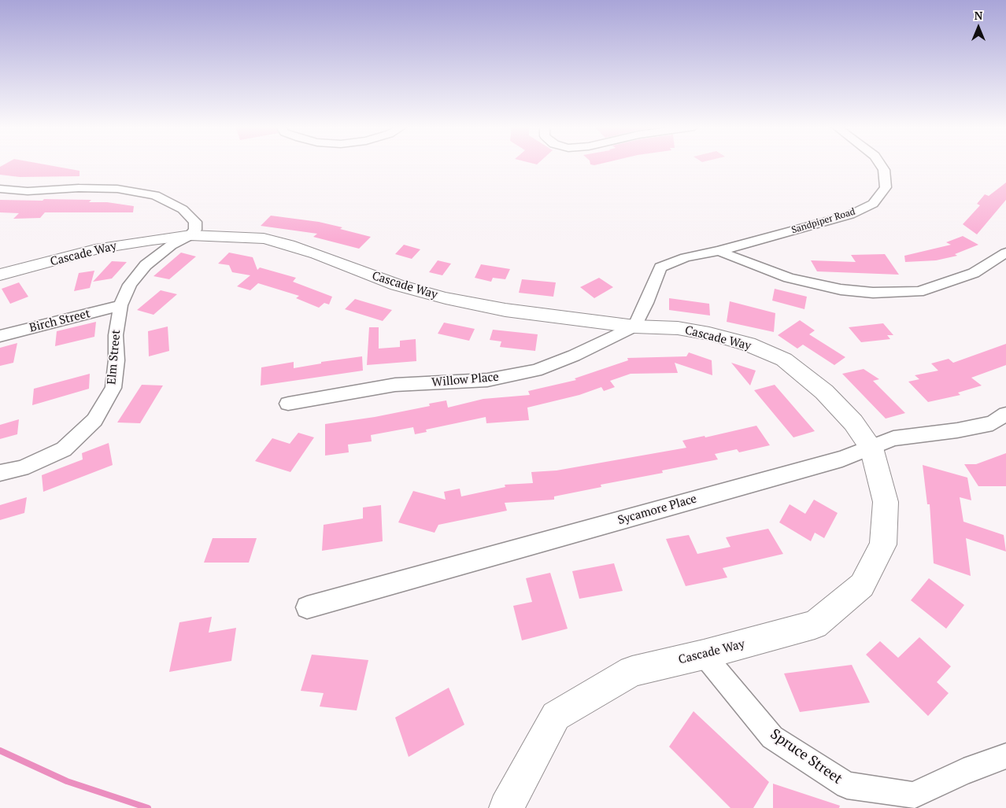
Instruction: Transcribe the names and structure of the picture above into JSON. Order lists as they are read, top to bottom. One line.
{"streets":{"street":["Sandpiper Road","Cascade Way","Birch Street","Elm Street","Willow Place","Sycamore Place","Spruce Street"]},"crossings":[["Sandpiper Road","Cascade Way"],["Sandpiper Road","Willow Place"],["Cascade Way","Elm Street"],["Cascade Way","Willow Place"],["Cascade Way","Sycamore Place"],["Cascade Way","Spruce Street"],["Birch Street","Elm Street"]],"north":"top"}
